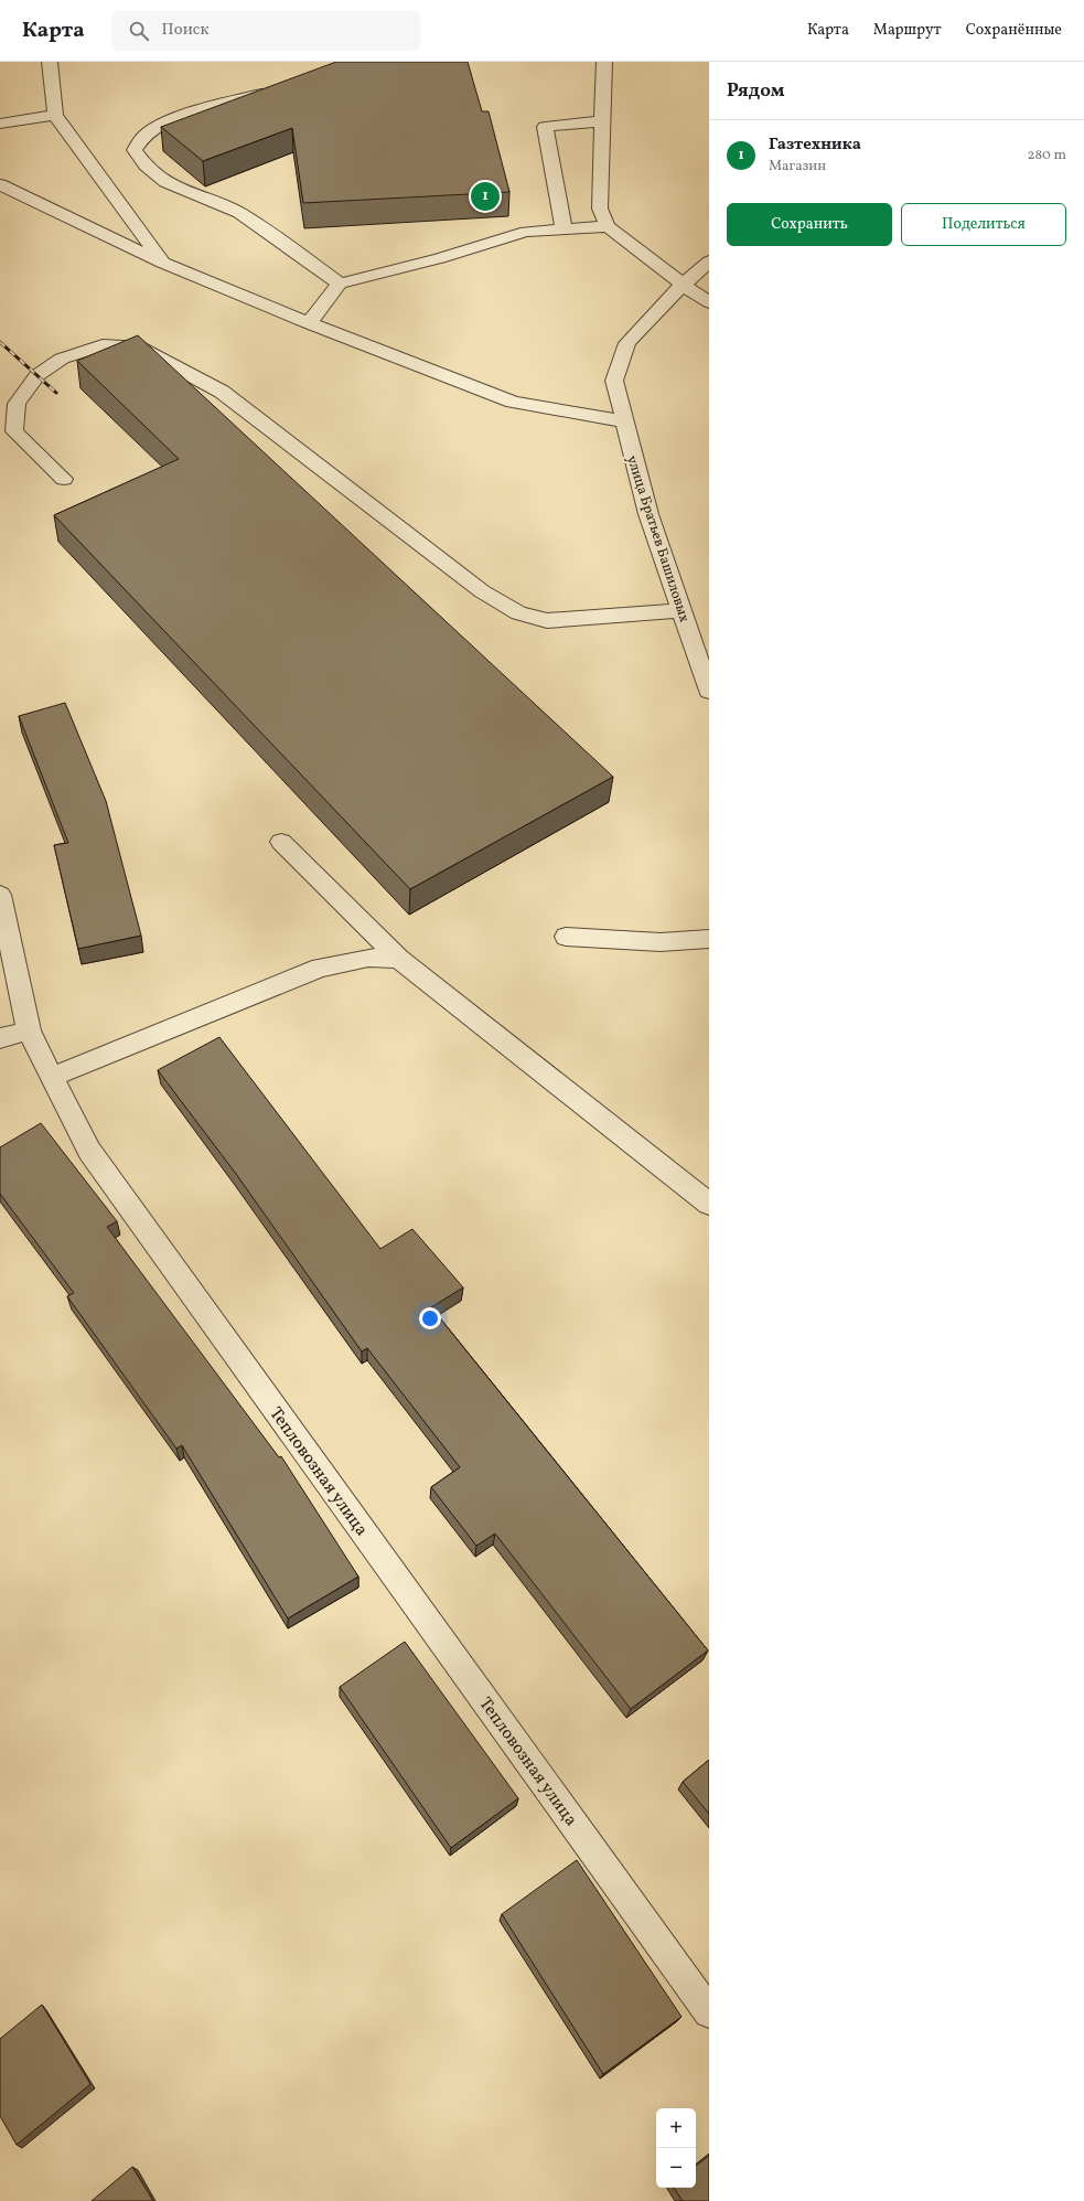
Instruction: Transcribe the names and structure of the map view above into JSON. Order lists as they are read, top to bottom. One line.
{"streets":{"street":["улица Братьев Башиловых","Тепловозная улица"]},"page":{"header":"Карта","search":"Поиск","nav":["Карта","Маршрут","Сохранённые"],"heading":"Рядом","list":[{"mark":"1","name":"Газтехника","note":"Магазин","value":"280 m"}],"pins":"1","buttons":["Сохранить","Поделиться"],"map_buttons":["+","−"]}}
